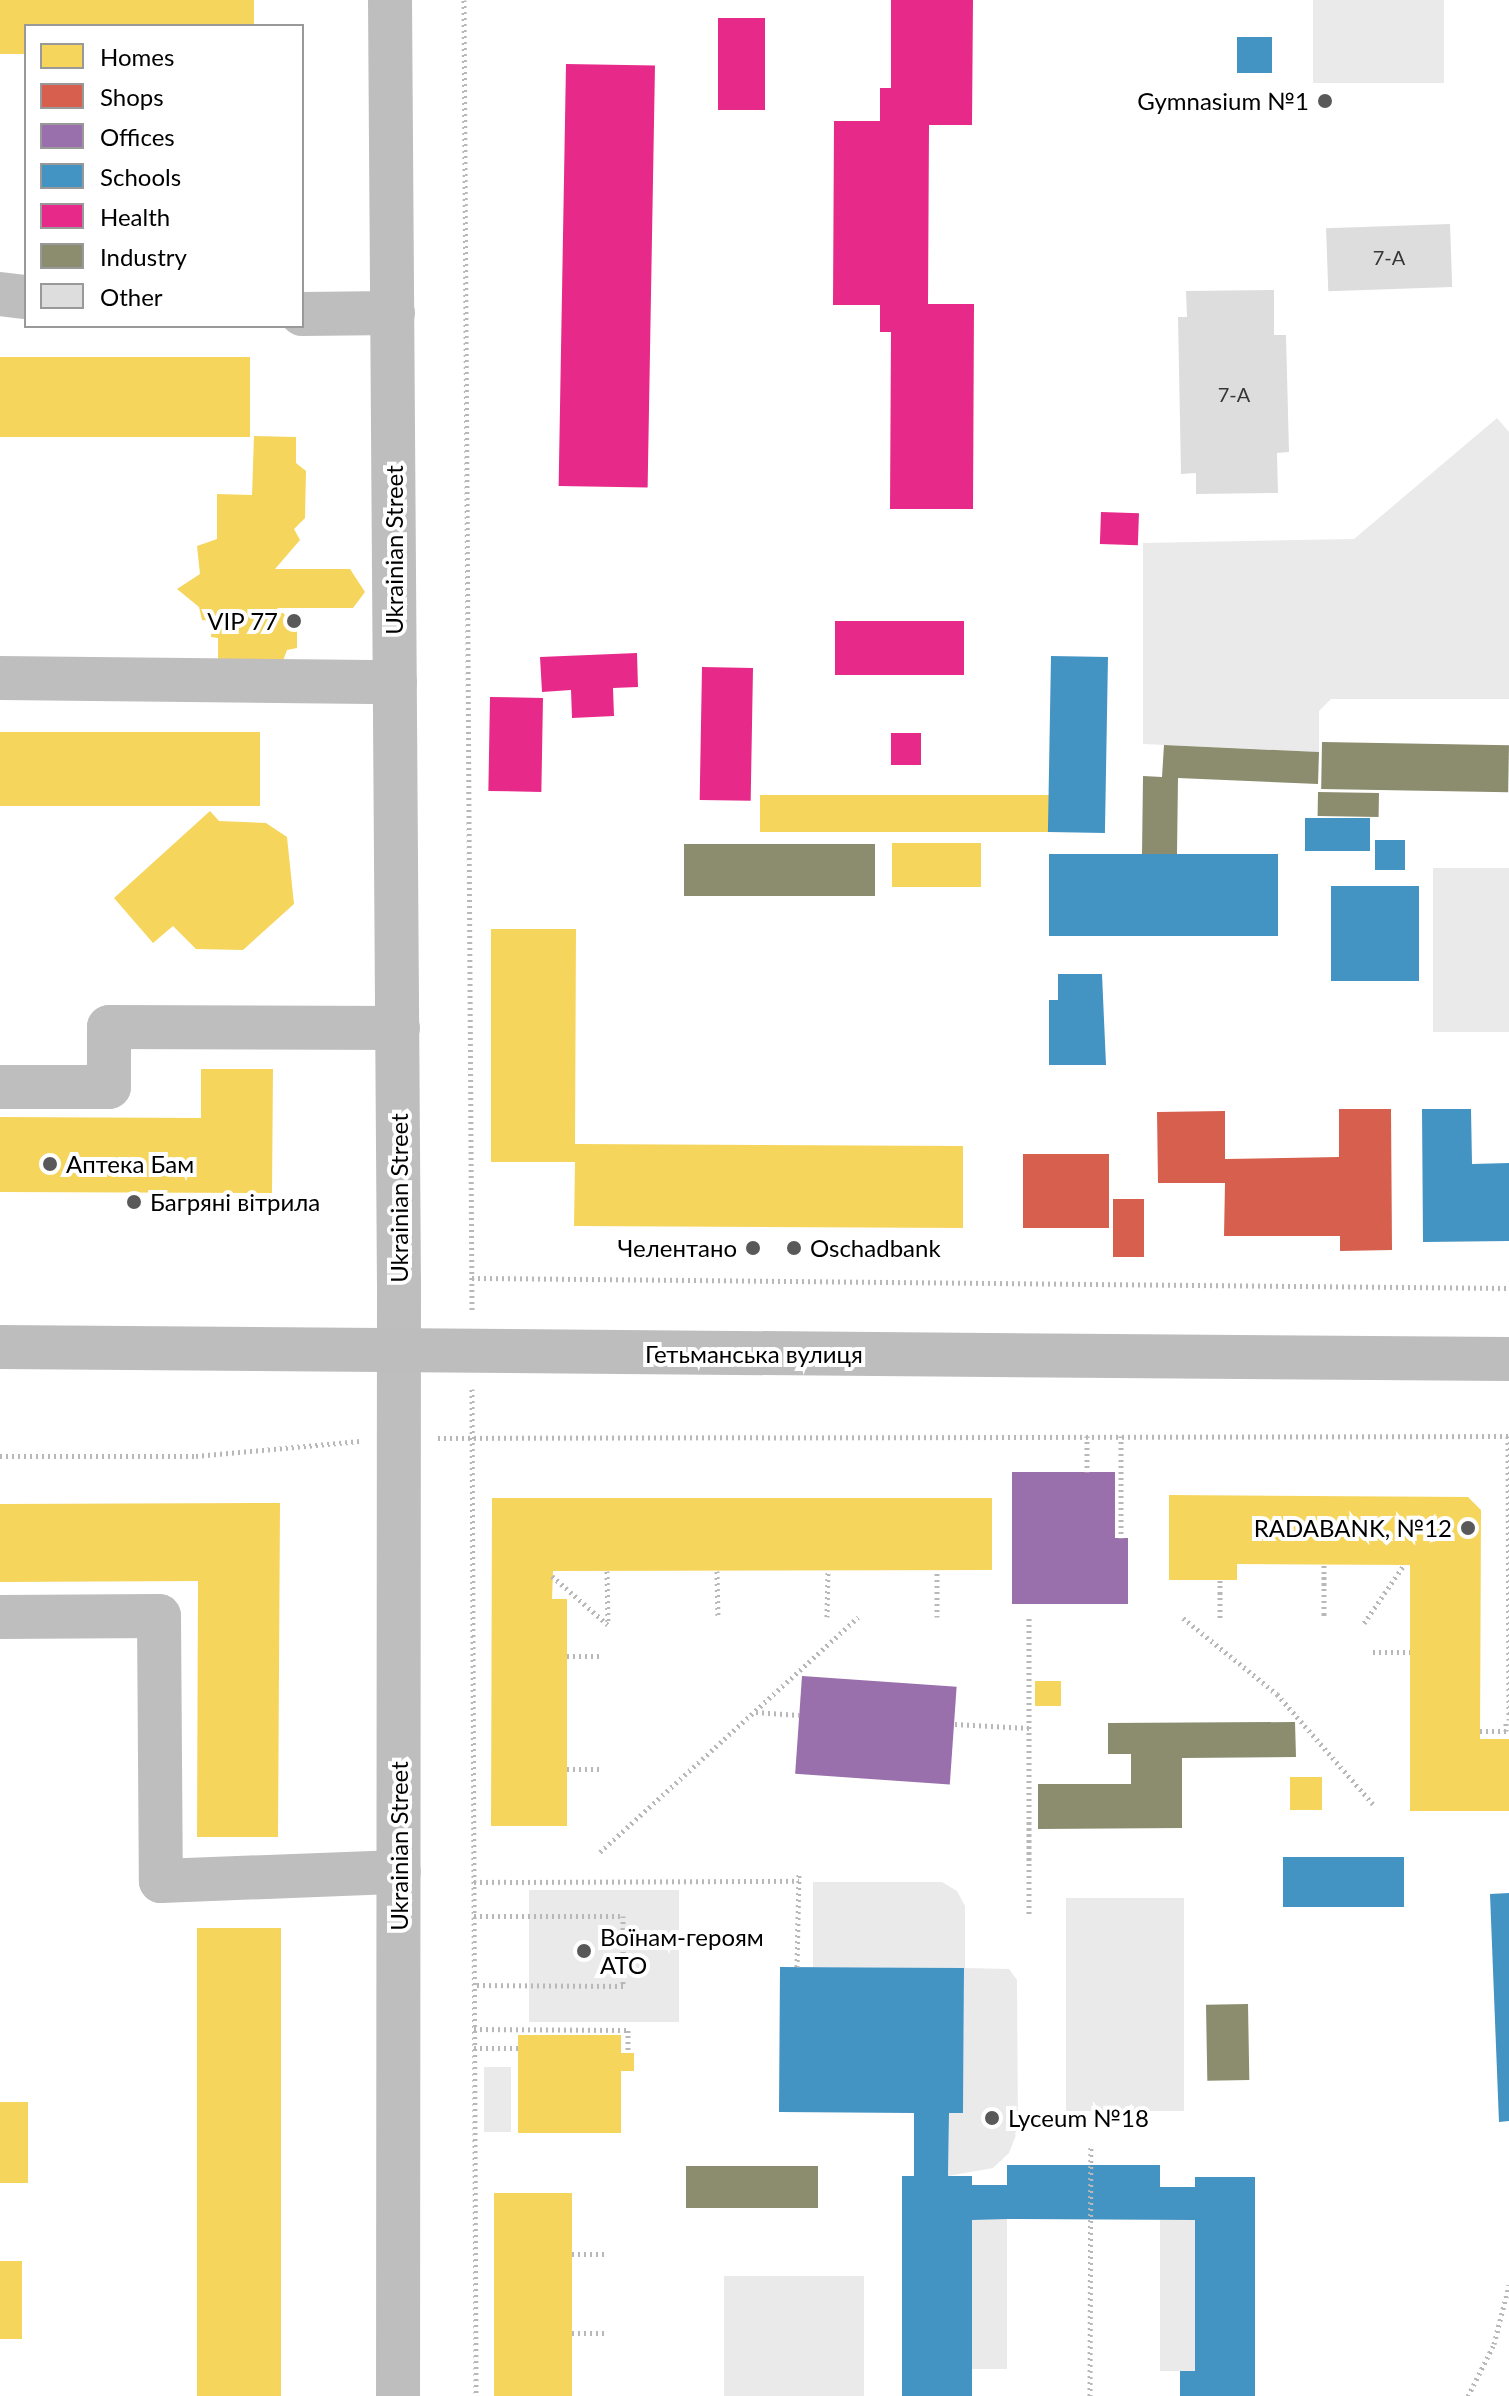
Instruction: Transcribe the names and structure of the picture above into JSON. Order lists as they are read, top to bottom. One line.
{"streets":{"highway":["Гетьманська вулиця"],"street":["Ukrainian Street"]},"crossings":[["Ukrainian Street","Гетьманська вулиця"]],"places":["Gymnasium №1","VIP 77","Аптека Бам","Багряні вітрила","Челентано","Oschadbank","RADABANK, №12","Воїнам-героям АТО","Lyceum №18"],"house_numbers":["7-А","7-А"],"legend":["Homes","Shops","Offices","Schools","Health","Industry","Other"]}
